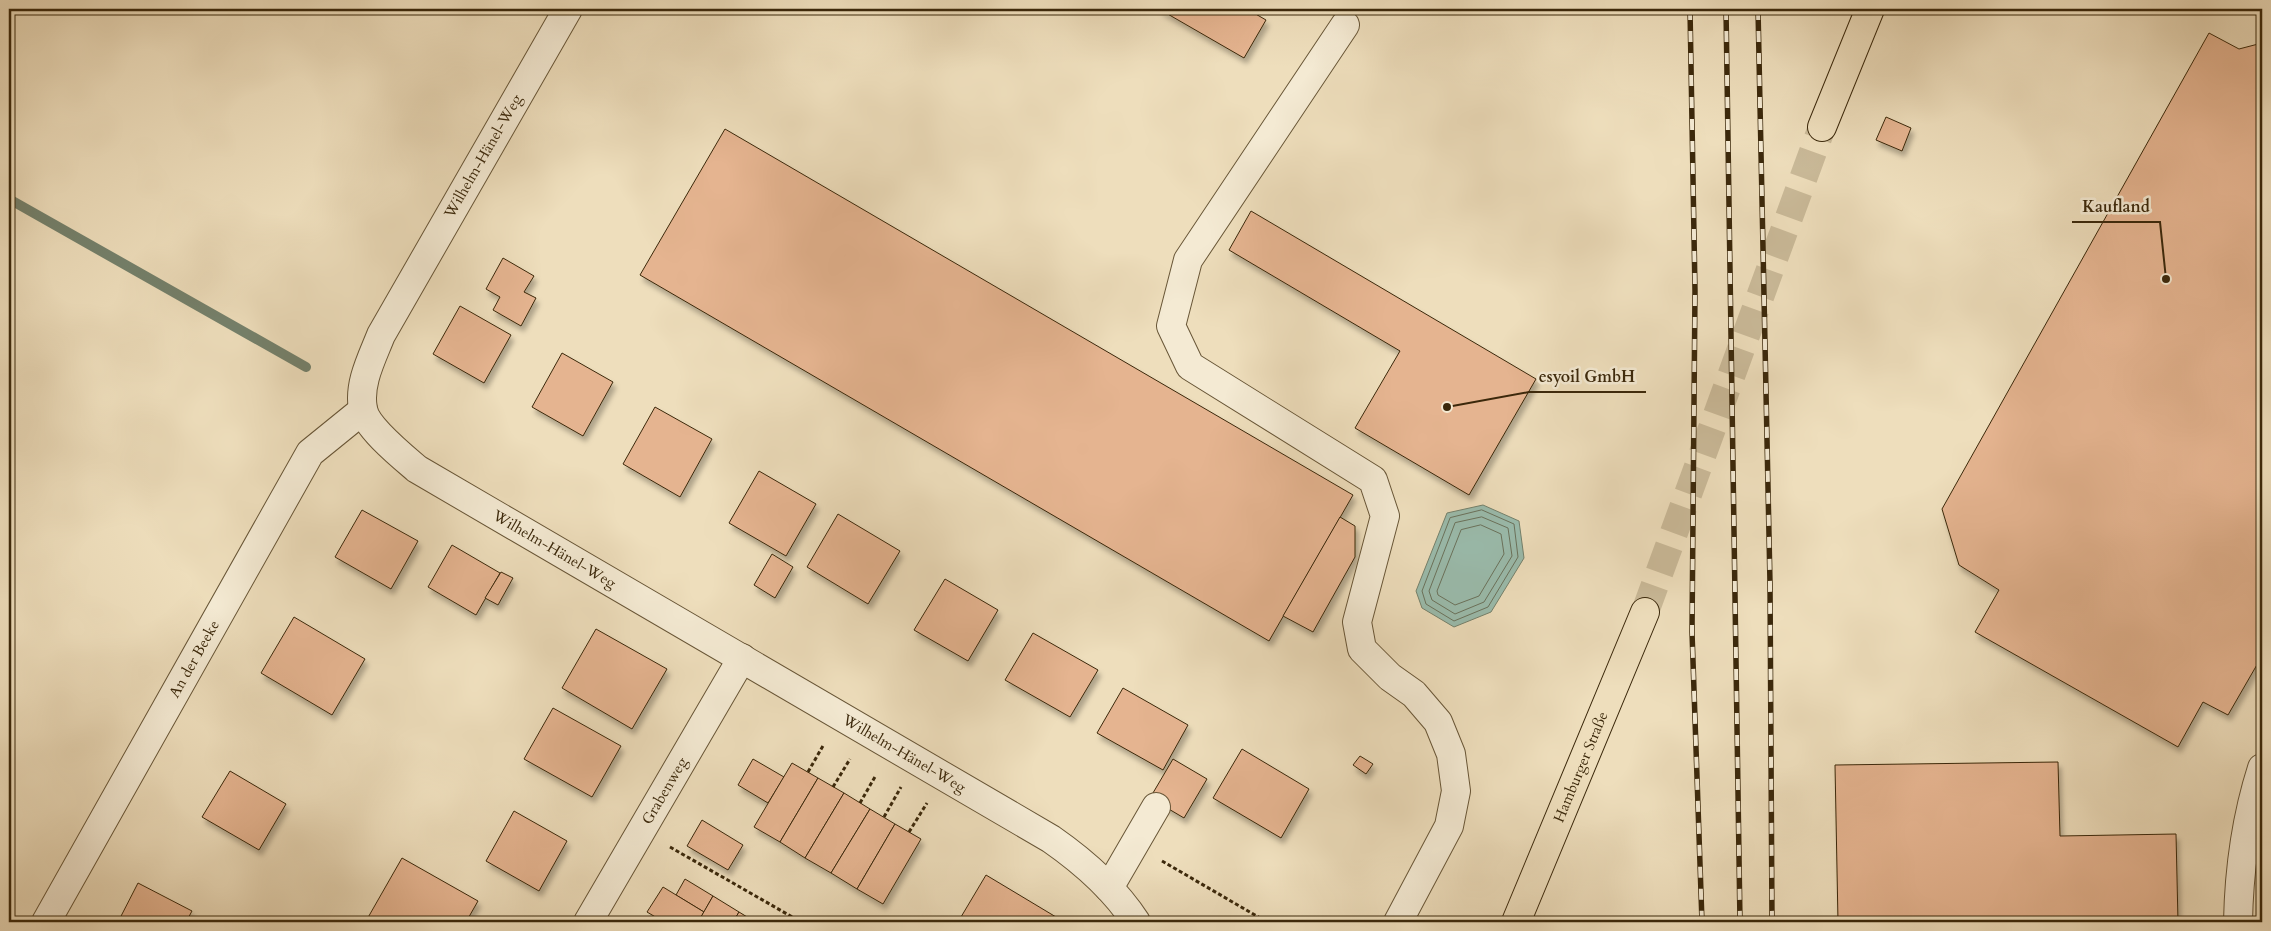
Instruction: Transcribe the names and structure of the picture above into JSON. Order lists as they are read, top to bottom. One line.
{"streets":{"main road":["Hamburger Straße"],"street":["Wilhelm-Hänel-Weg","An der Beeke","Grabenweg"]},"crossings":[["Wilhelm-Hänel-Weg","An der Beeke"],["Wilhelm-Hänel-Weg","Grabenweg"]],"places":["Kaufland","esyoil GmbH"]}
